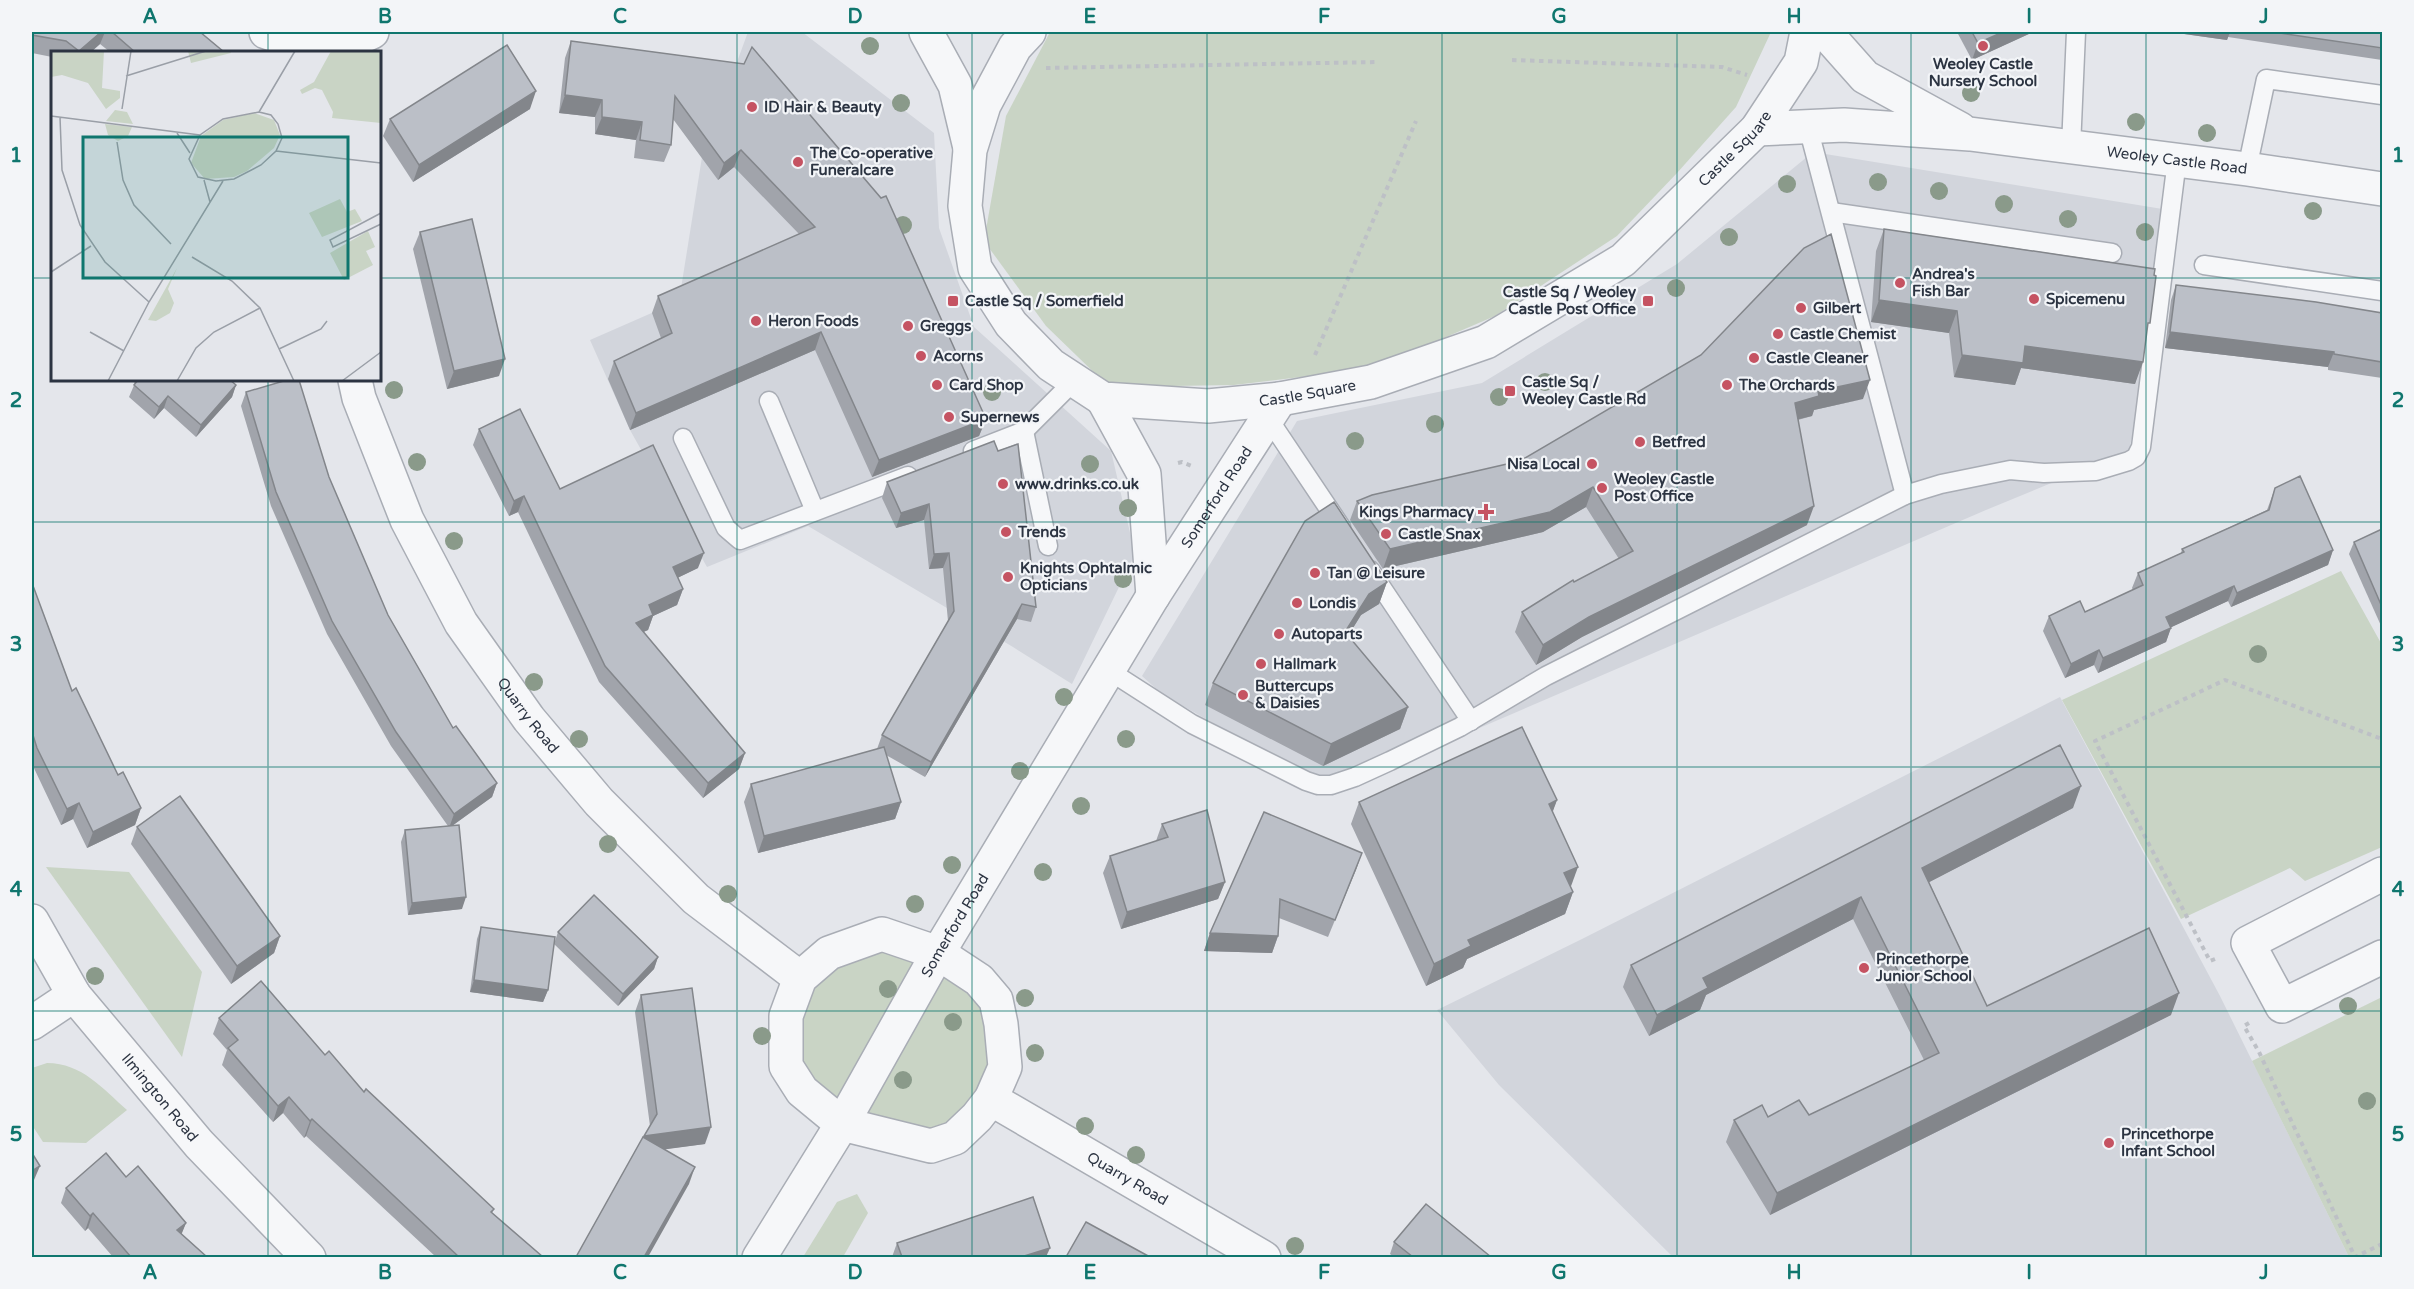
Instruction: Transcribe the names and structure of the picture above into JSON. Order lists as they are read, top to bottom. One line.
{"streets":{"street":["Castle Square","Weoley Castle Road","Somerford Road","Quarry Road","Ilmington Road"]},"crossings":[["Castle Square","Weoley Castle Road"],["Castle Square","Somerford Road"]],"places":{"other":["Weoley Castle Nursery School","ID Hair & Beauty","The Co-operative Funeralcare","Andrea's Fish Bar","Spicemenu","Gilbert","Heron Foods","Greggs","Castle Chemist","Acorns","Castle Cleaner","Card Shop","The Orchards","Supernews","Betfred","Nisa Local","www.drinks.co.uk","Weoley Castle Post Office","Trends","Castle Snax","Tan @ Leisure","Knights Ophtalmic Opticians","Londis","Autoparts","Hallmark","Buttercups & Daisies","Princethorpe Junior School","Princethorpe Infant School"],"transit":["Castle Sq / Somerfield","Castle Sq / Weoley Castle Post Office","Castle Sq / Weoley Castle Rd"],"health":["Kings Pharmacy"]},"grid":{"columns":["A","B","C","D","E","F","G","H","I","J"],"rows":["1","2","3","4","5"]}}
